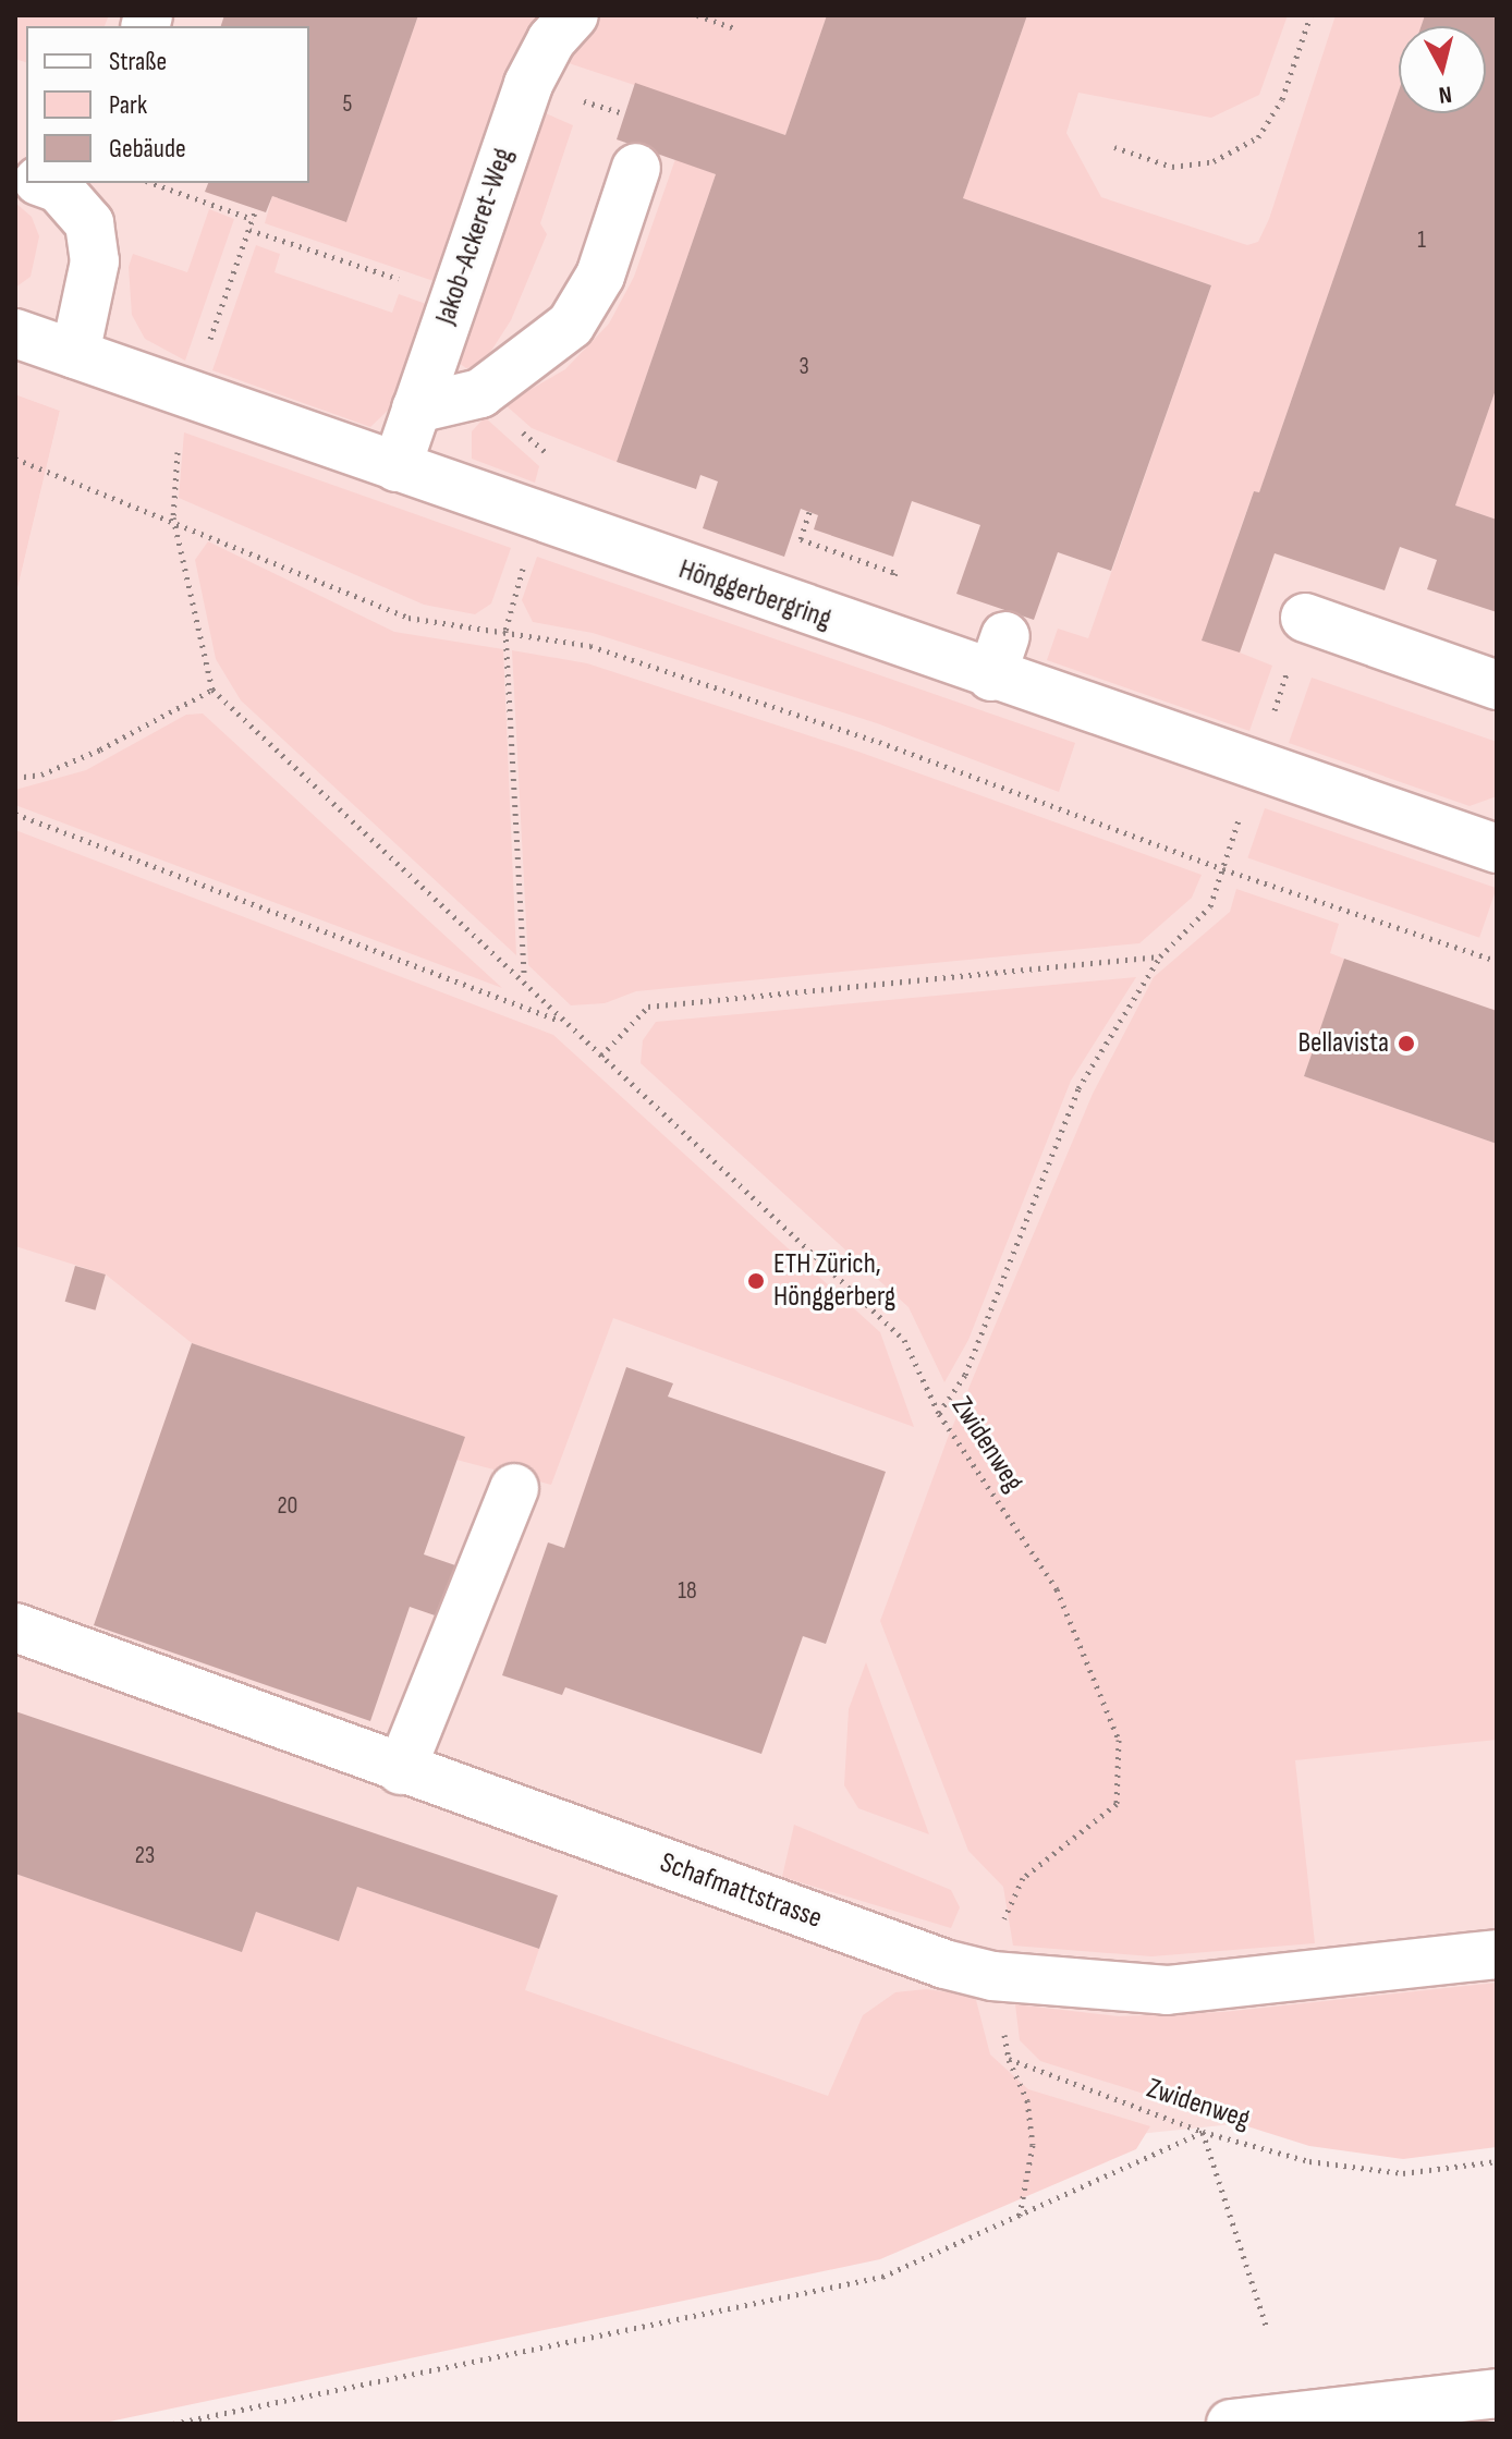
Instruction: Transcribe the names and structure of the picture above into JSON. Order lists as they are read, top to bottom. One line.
{"streets":{"street":["Jakob-Ackeret-Weg","Hönggerbergring","Schafmattstrasse"],"path":["Zwidenweg"]},"crossings":[["Jakob-Ackeret-Weg","Hönggerbergring"],["Zwidenweg","Schafmattstrasse"]],"places":["Bellavista","ETH Zürich, Hönggerberg"],"house_numbers":["5","1","3","20","18","23"],"legend":["Straße","Park","Gebäude"],"north":"bottom"}
